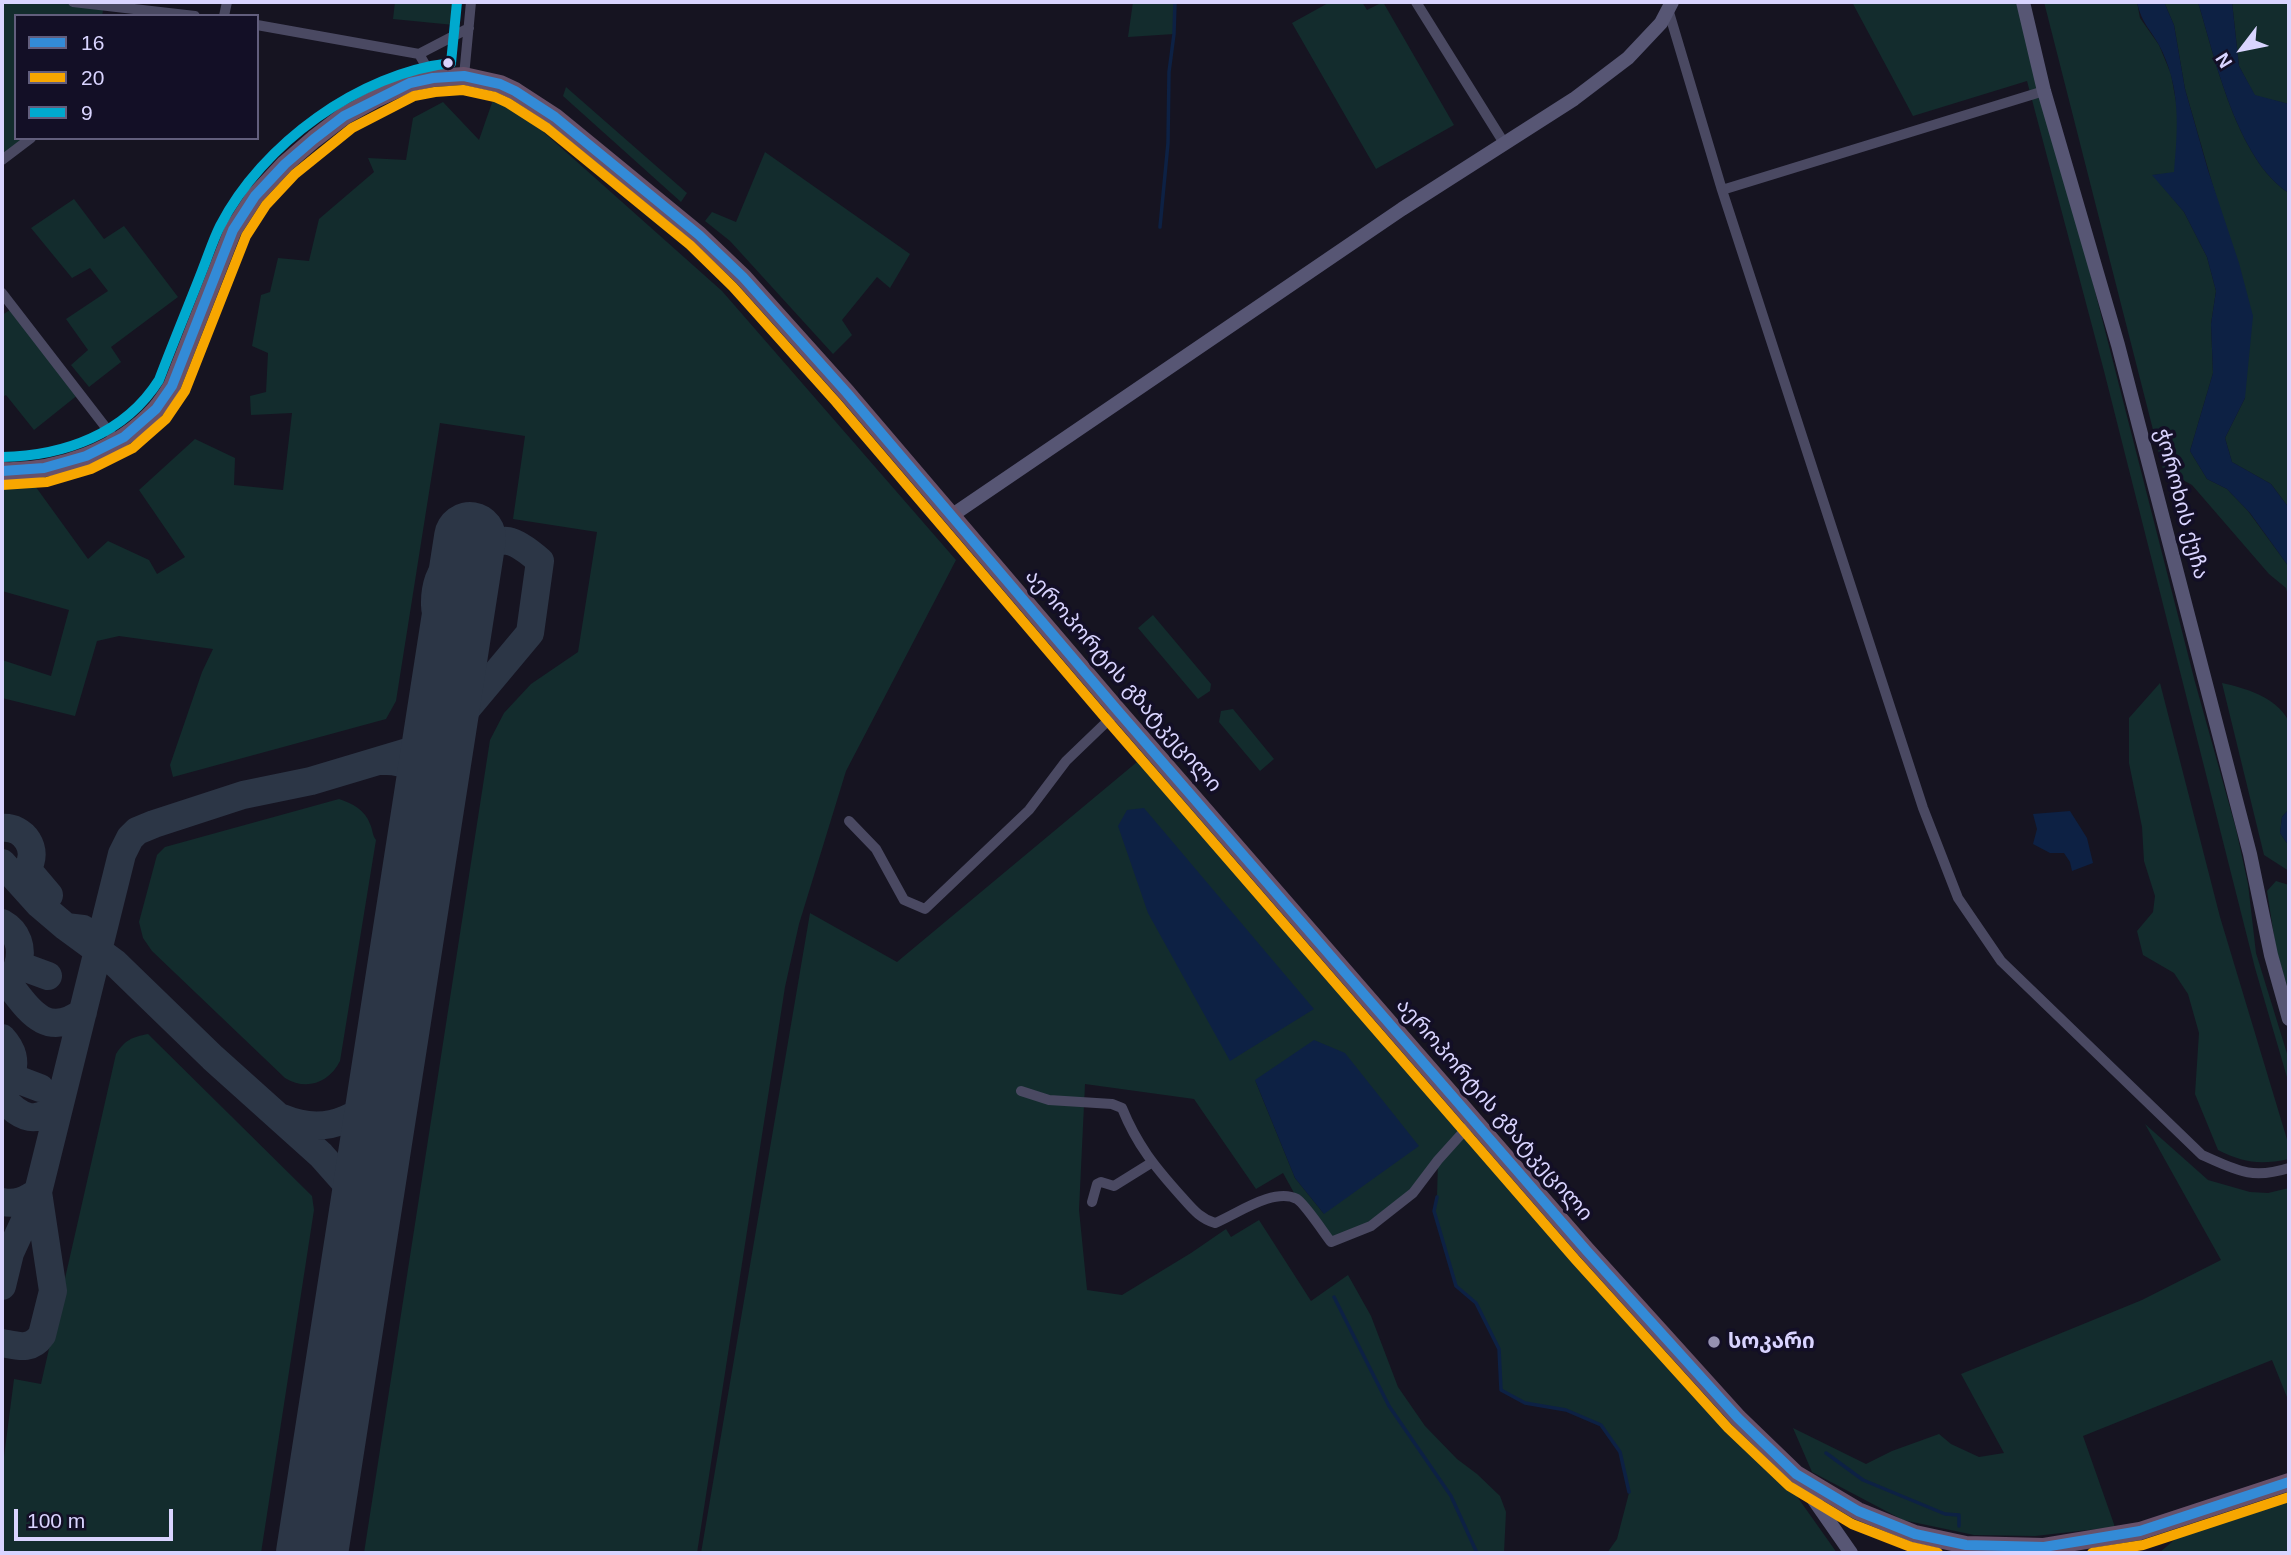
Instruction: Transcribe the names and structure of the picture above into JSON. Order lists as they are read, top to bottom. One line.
{"streets":{"highway":["აეროპორტის გზატკეცილი"],"street":["ჭოროხის ქუჩა"]},"places":["სოკარი"],"lines":["transit line 9","transit line 16","transit line 20"],"legend":["16","20","9"],"scale_bar":"100 m","north":"bottom left"}
